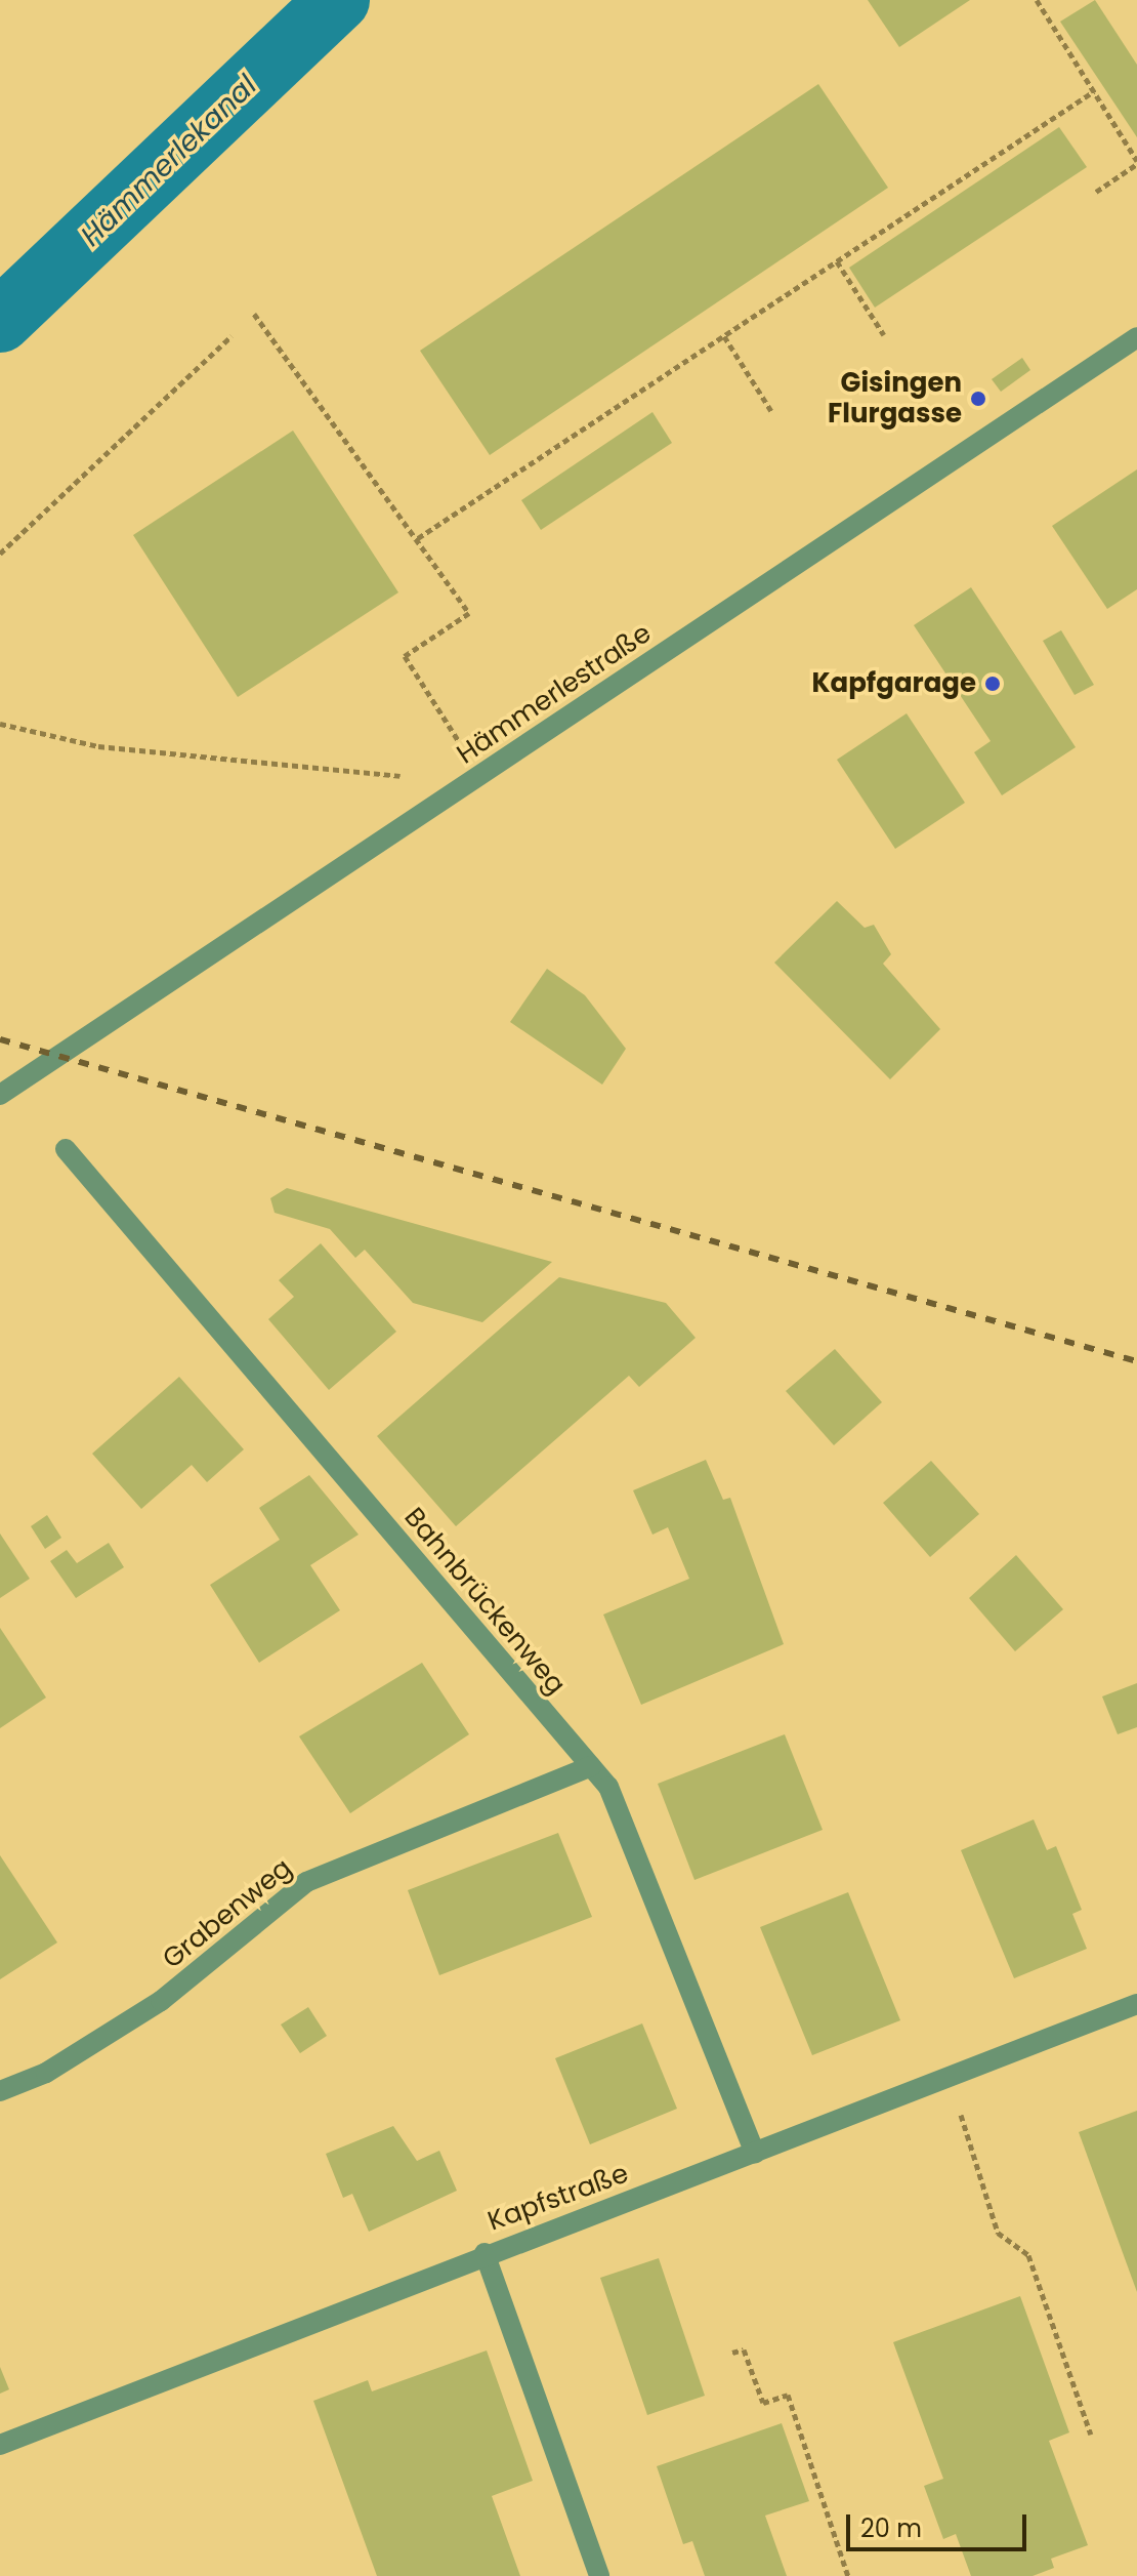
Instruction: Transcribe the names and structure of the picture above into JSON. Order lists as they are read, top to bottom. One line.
{"streets":{"street":["Hämmerlestraße","Bahnbrückenweg","Grabenweg","Kapfstraße"]},"crossings":[["Bahnbrückenweg","Grabenweg"],["Bahnbrückenweg","Kapfstraße"]],"water":["Hämmerlekanal"],"places":["Gisingen Flurgasse","Kapfgarage"],"scale_bar":"20 m"}
